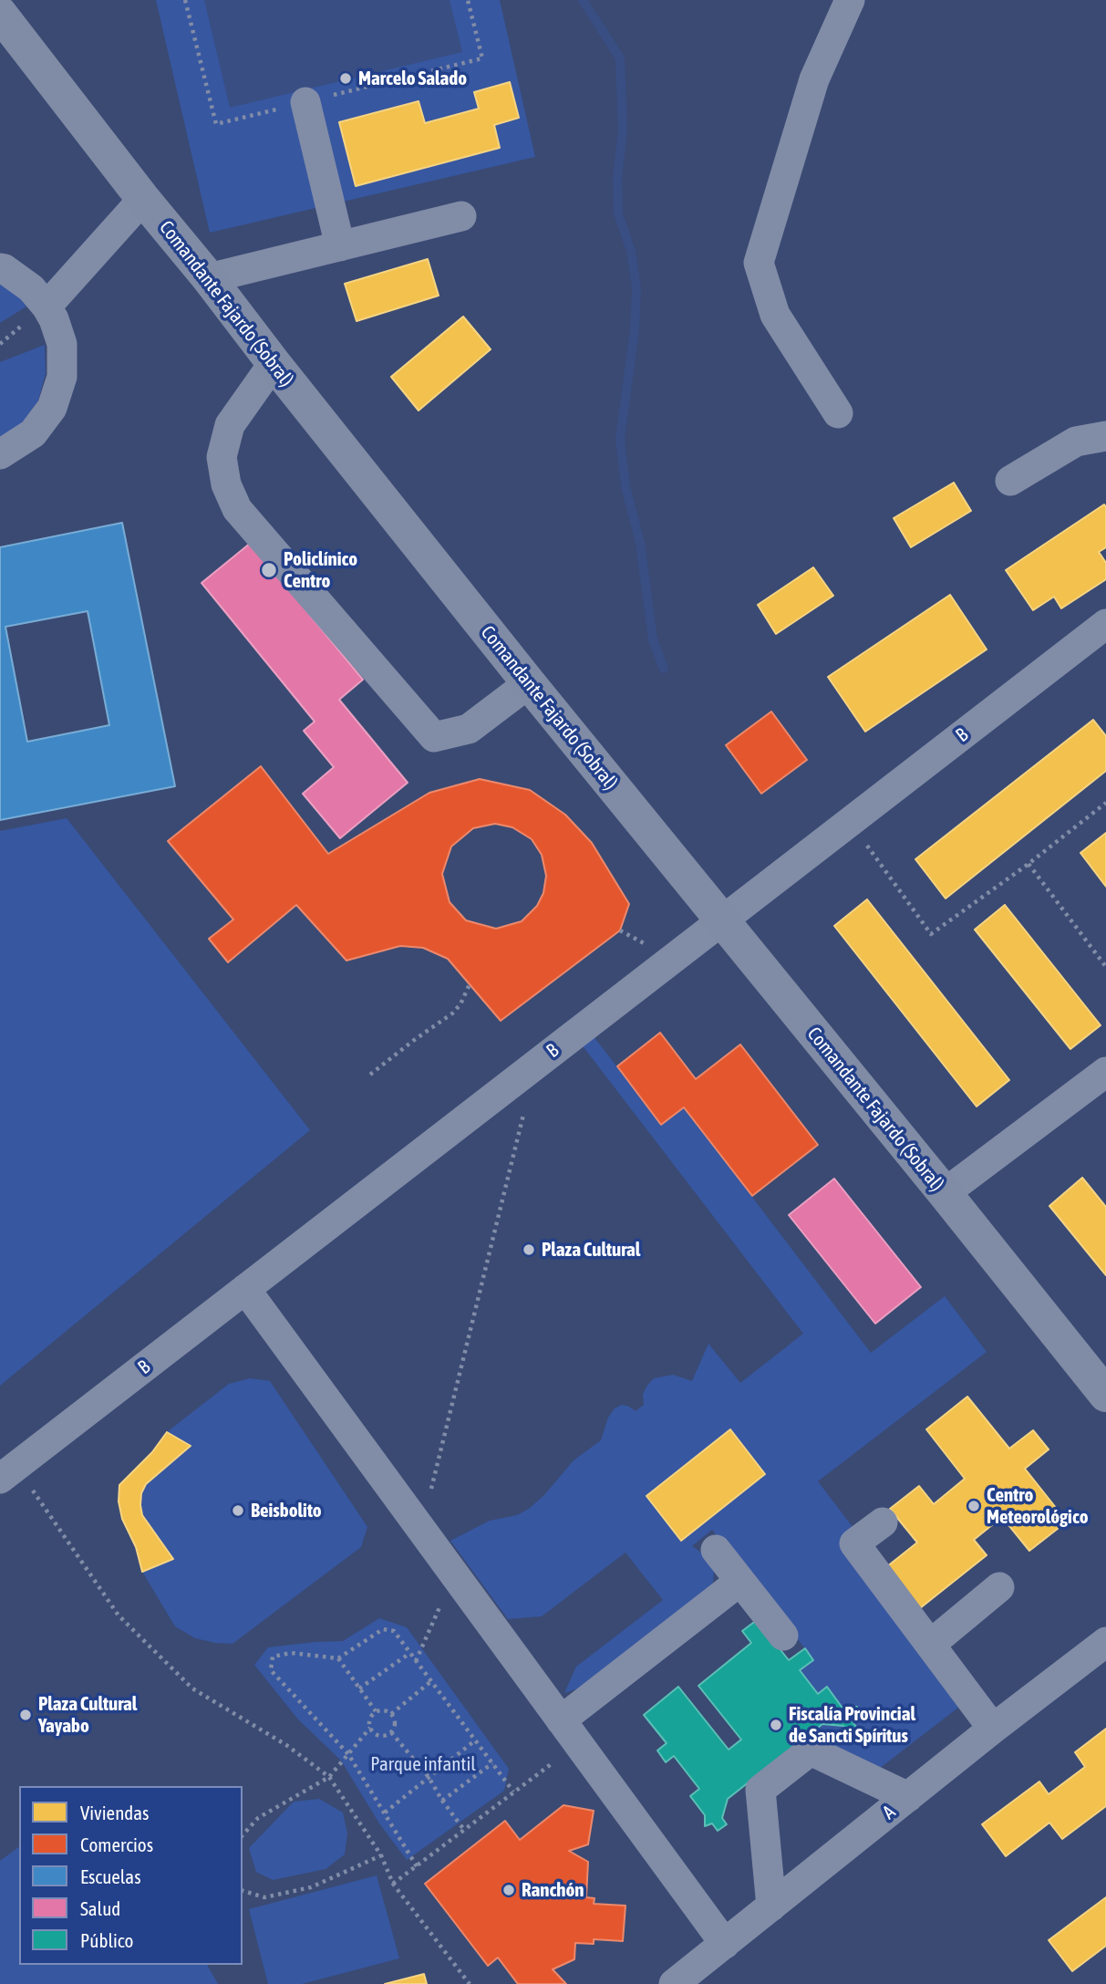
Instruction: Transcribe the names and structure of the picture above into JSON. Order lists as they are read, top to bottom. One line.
{"streets":{"main road":["Comandante Fajardo (Sobral)"],"street":["B","A"]},"crossings":[["Comandante Fajardo (Sobral)","B"]],"parks":["Parque infantil"],"places":["Marcelo Salado","Policlínico Centro","Plaza Cultural","Centro Meteorológico","Beisbolito","Plaza Cultural Yayabo","Fiscalía Provincial de Sancti Spíritus","Ranchón"],"legend":["Viviendas","Comercios","Escuelas","Salud","Público"]}
